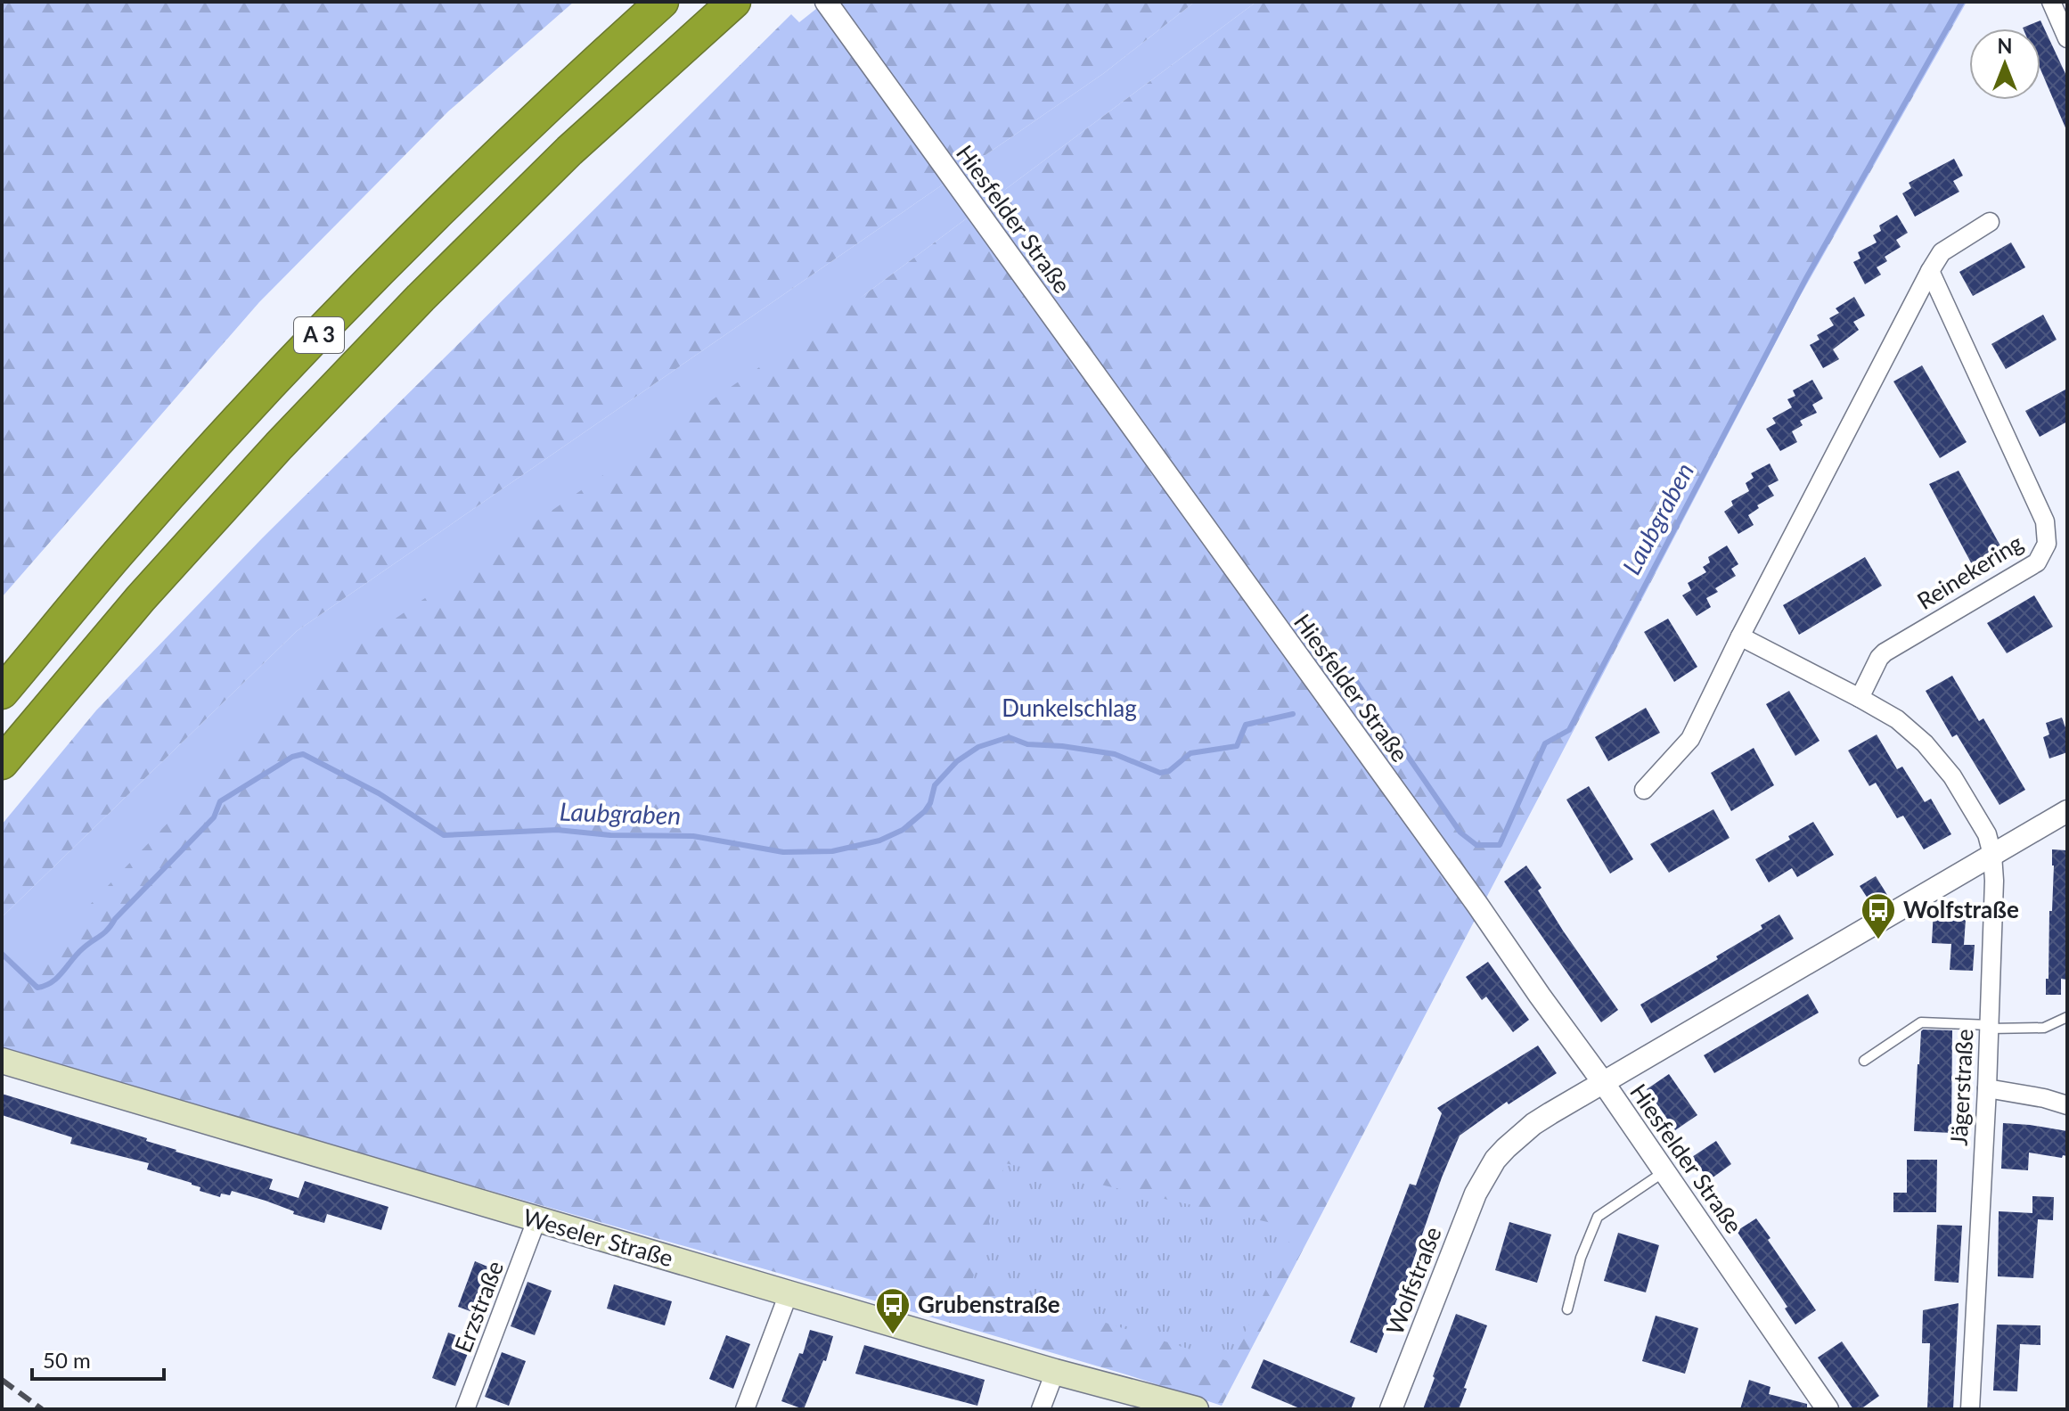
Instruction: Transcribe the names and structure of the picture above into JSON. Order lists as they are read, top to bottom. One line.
{"streets":{"highway":["A 3"],"main road":["Weseler Straße"],"street":["Hiesfelder Straße","Reinekering","Jägerstraße","Wolfstraße","Erzstraße"]},"crossings":[["Hiesfelder Straße","Wolfstraße"],["Jägerstraße","Wolfstraße"],["Weseler Straße","Erzstraße"]],"water":["Laubgraben"],"parks":["Dunkelschlag"],"places":{"bus stop":["Wolfstraße","Grubenstraße"]},"scale_bar":"50 m","north":"top"}
